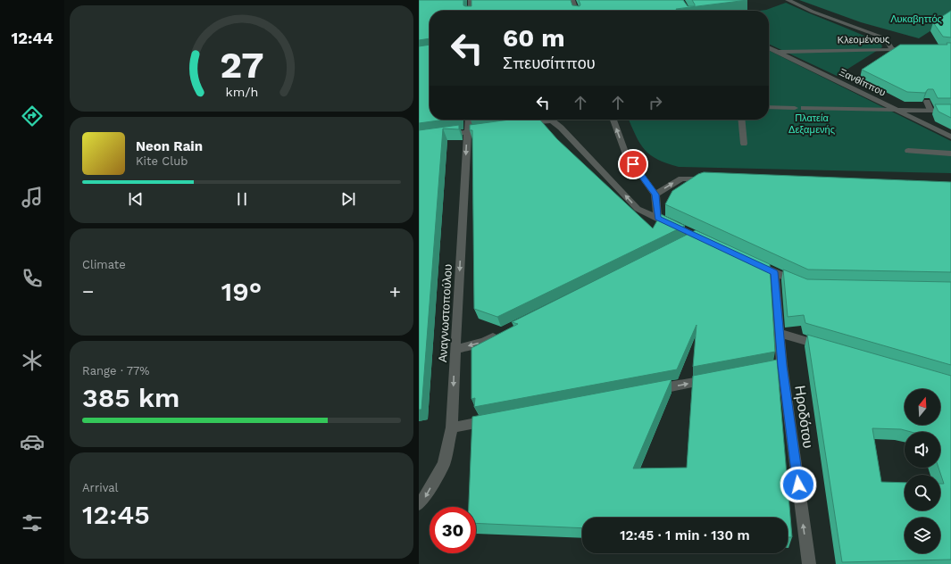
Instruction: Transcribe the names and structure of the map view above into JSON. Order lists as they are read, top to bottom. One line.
{"streets":{"street":["Κλεομένους","Ξανθίππου","Αναγνωστοπούλου","Ηροδότου"]},"crossings":[["Κλεομένους","Ξανθίππου"]],"one_way":["Αναγνωστοπούλου","Ηροδότου"],"parks":["Λυκαβηττός","Πλατεία Δεξαμενής"],"north":"top","page":{"tabs":"12:44","turn":["60 m","Σπευσίππου"],"song":["Neon Rain","Kite Club"],"tile":["Climate",["Range · 77%","385 km"],["Arrival","12:45"]],"heat":["−","19°","+"],"limit":"30","trip":"12:45 · 1 min · 130 m","gauge":["27","km/h"]}}
